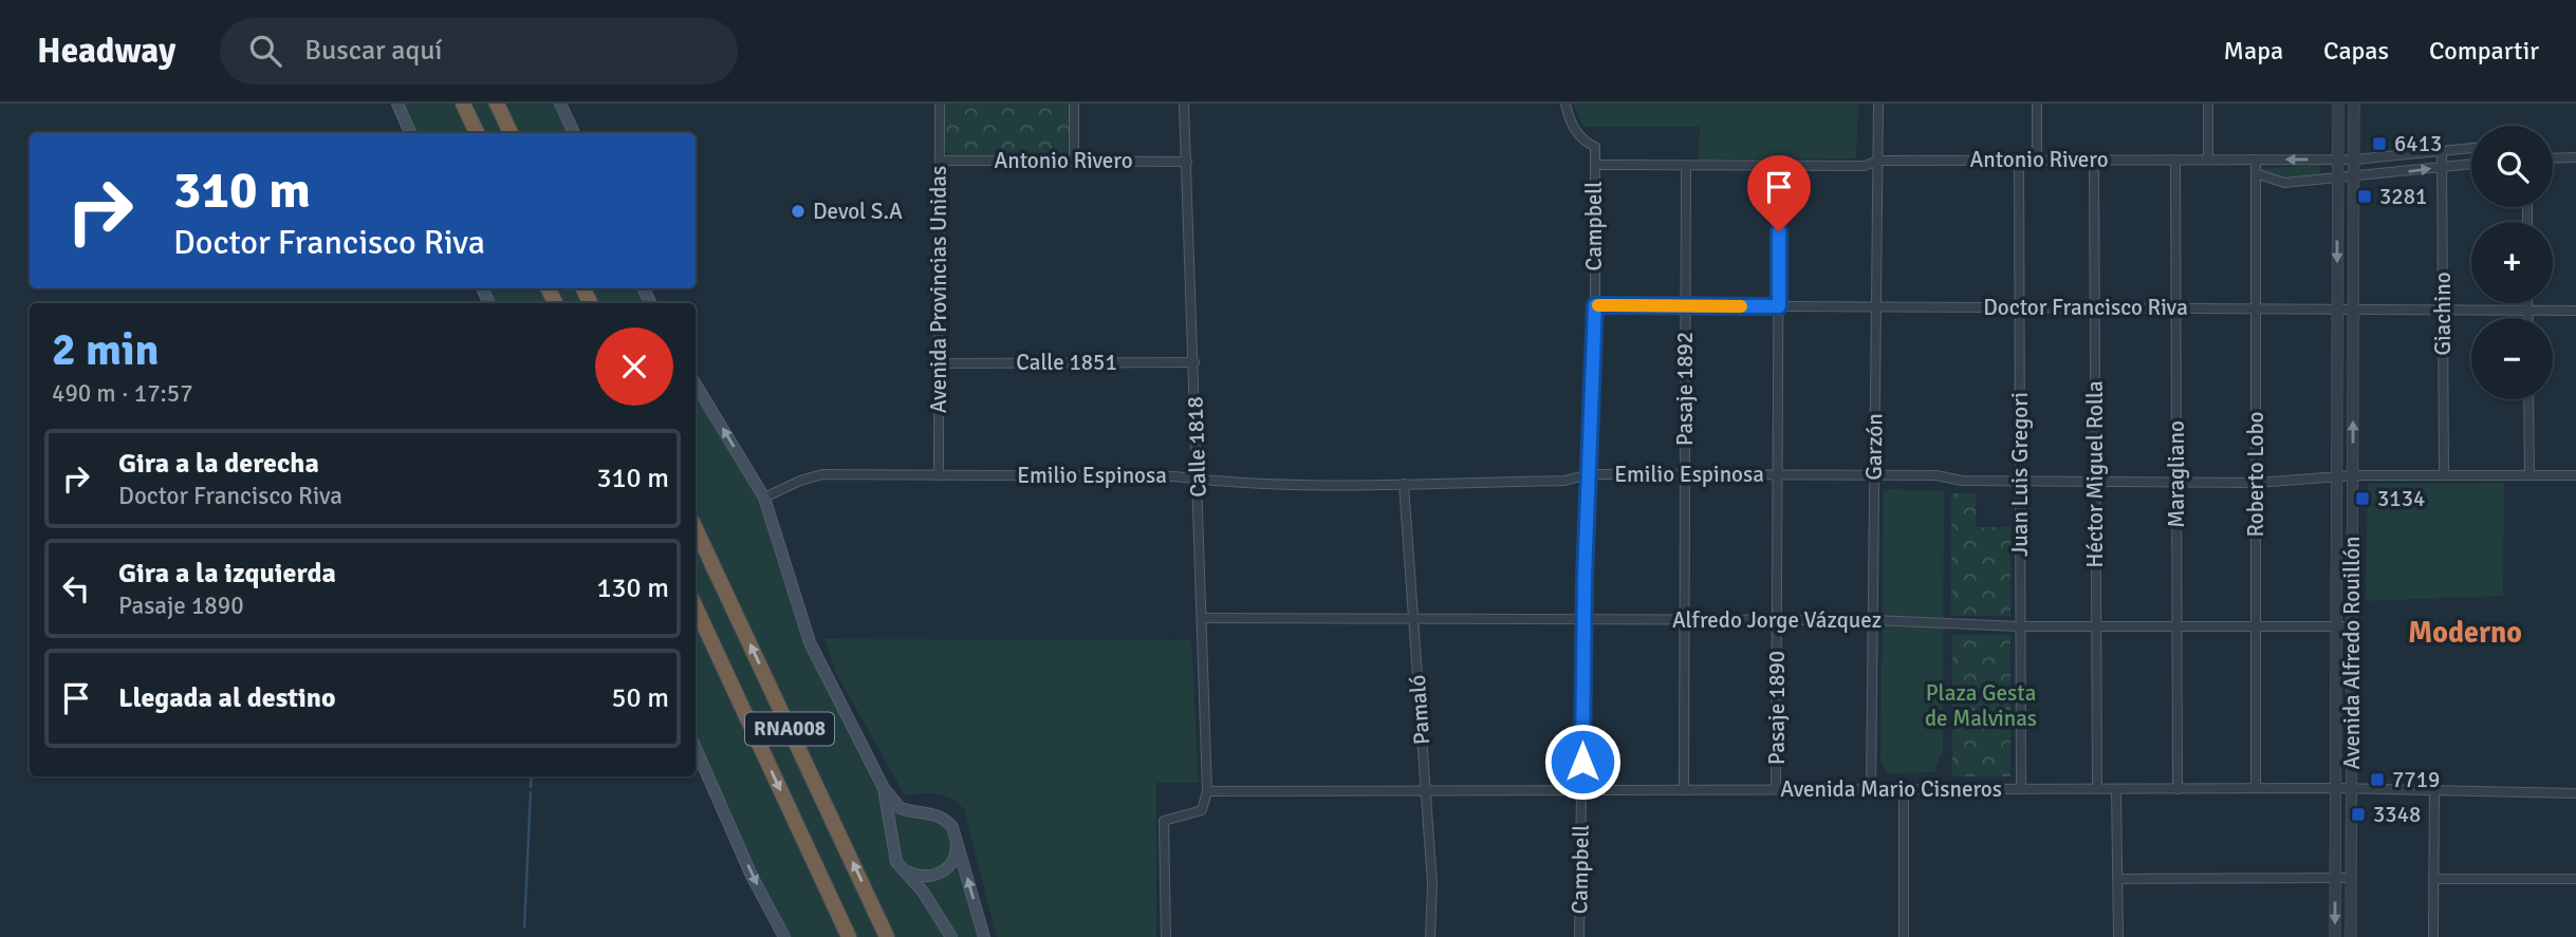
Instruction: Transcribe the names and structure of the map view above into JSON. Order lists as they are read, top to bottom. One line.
{"streets":{"highway":["RNA008"],"street":["Antonio Rivero","Campbell","Avenida Provincias Unidas","Doctor Francisco Riva","Giachino","Calle 1851","Pasaje 1892","Calle 1818","Garzón","Emilio Espinosa","Juan Luis Gregori","Héctor Miguel Rolla","Maragliano","Roberto Lobo","Alfredo Jorge Vázquez","Avenida Alfredo Rouillón","Pasaje 1890","Pamaló","Avenida Mario Cisneros"]},"crossings":[["Antonio Rivero","Campbell"],["Antonio Rivero","Avenida Provincias Unidas"],["Antonio Rivero","Giachino"],["Antonio Rivero","Pasaje 1892"],["Antonio Rivero","Calle 1818"],["Antonio Rivero","Garzón"],["Antonio Rivero","Juan Luis Gregori"],["Antonio Rivero","Héctor Miguel Rolla"],["Antonio Rivero","Maragliano"],["Antonio Rivero","Roberto Lobo"],["Antonio Rivero","Avenida Alfredo Rouillón"],["Campbell","Doctor Francisco Riva"],["Campbell","Emilio Espinosa"],["Campbell","Alfredo Jorge Vázquez"],["Campbell","Avenida Mario Cisneros"],["Avenida Provincias Unidas","Calle 1851"],["Avenida Provincias Unidas","Emilio Espinosa"],["Doctor Francisco Riva","Giachino"],["Doctor Francisco Riva","Pasaje 1892"],["Doctor Francisco Riva","Garzón"],["Doctor Francisco Riva","Juan Luis Gregori"],["Doctor Francisco Riva","Héctor Miguel Rolla"],["Doctor Francisco Riva","Maragliano"],["Doctor Francisco Riva","Roberto Lobo"],["Doctor Francisco Riva","Avenida Alfredo Rouillón"],["Doctor Francisco Riva","Pasaje 1890"],["Giachino","Emilio Espinosa"],["Calle 1851","Calle 1818"],["Pasaje 1892","Emilio Espinosa"],["Pasaje 1892","Alfredo Jorge Vázquez"],["Pasaje 1892","Avenida Mario Cisneros"],["Calle 1818","Emilio Espinosa"],["Calle 1818","Alfredo Jorge Vázquez"],["Calle 1818","Avenida Mario Cisneros"],["Garzón","Emilio Espinosa"],["Garzón","Alfredo Jorge Vázquez"],["Garzón","Avenida Mario Cisneros"],["Emilio Espinosa","Juan Luis Gregori"],["Emilio Espinosa","Héctor Miguel Rolla"],["Emilio Espinosa","Maragliano"],["Emilio Espinosa","Roberto Lobo"],["Emilio Espinosa","Avenida Alfredo Rouillón"],["Emilio Espinosa","Pasaje 1890"],["Emilio Espinosa","Pamaló"],["Juan Luis Gregori","Alfredo Jorge Vázquez"],["Juan Luis Gregori","Avenida Mario Cisneros"],["Héctor Miguel Rolla","Alfredo Jorge Vázquez"],["Héctor Miguel Rolla","Avenida Mario Cisneros"],["Maragliano","Alfredo Jorge Vázquez"],["Maragliano","Avenida Mario Cisneros"],["Roberto Lobo","Alfredo Jorge Vázquez"],["Roberto Lobo","Avenida Mario Cisneros"],["Alfredo Jorge Vázquez","Avenida Alfredo Rouillón"],["Alfredo Jorge Vázquez","Pasaje 1890"],["Alfredo Jorge Vázquez","Pamaló"],["Avenida Alfredo Rouillón","Avenida Mario Cisneros"],["Pasaje 1890","Avenida Mario Cisneros"],["Pamaló","Avenida Mario Cisneros"]],"districts":["Moderno"],"parks":["Plaza Gesta de Malvinas"],"places":{"transit":["6413","3281","3134","7719","3348"],"other":["Devol S.A"]},"page":{"header":"Headway","search":"Buscar aquí","nav":["Mapa","Capas","Compartir"],"map_buttons":["+","−"],"turn":["310 m","Doctor Francisco Riva"],"heading":["2 min","490 m · 17:57"],"list":[{"name":"Gira a la derecha","note":"Doctor Francisco Riva","value":"310 m"},{"name":"Gira a la izquierda","note":"Pasaje 1890","value":"130 m"},{"name":"Llegada al destino","value":"50 m"}]}}
